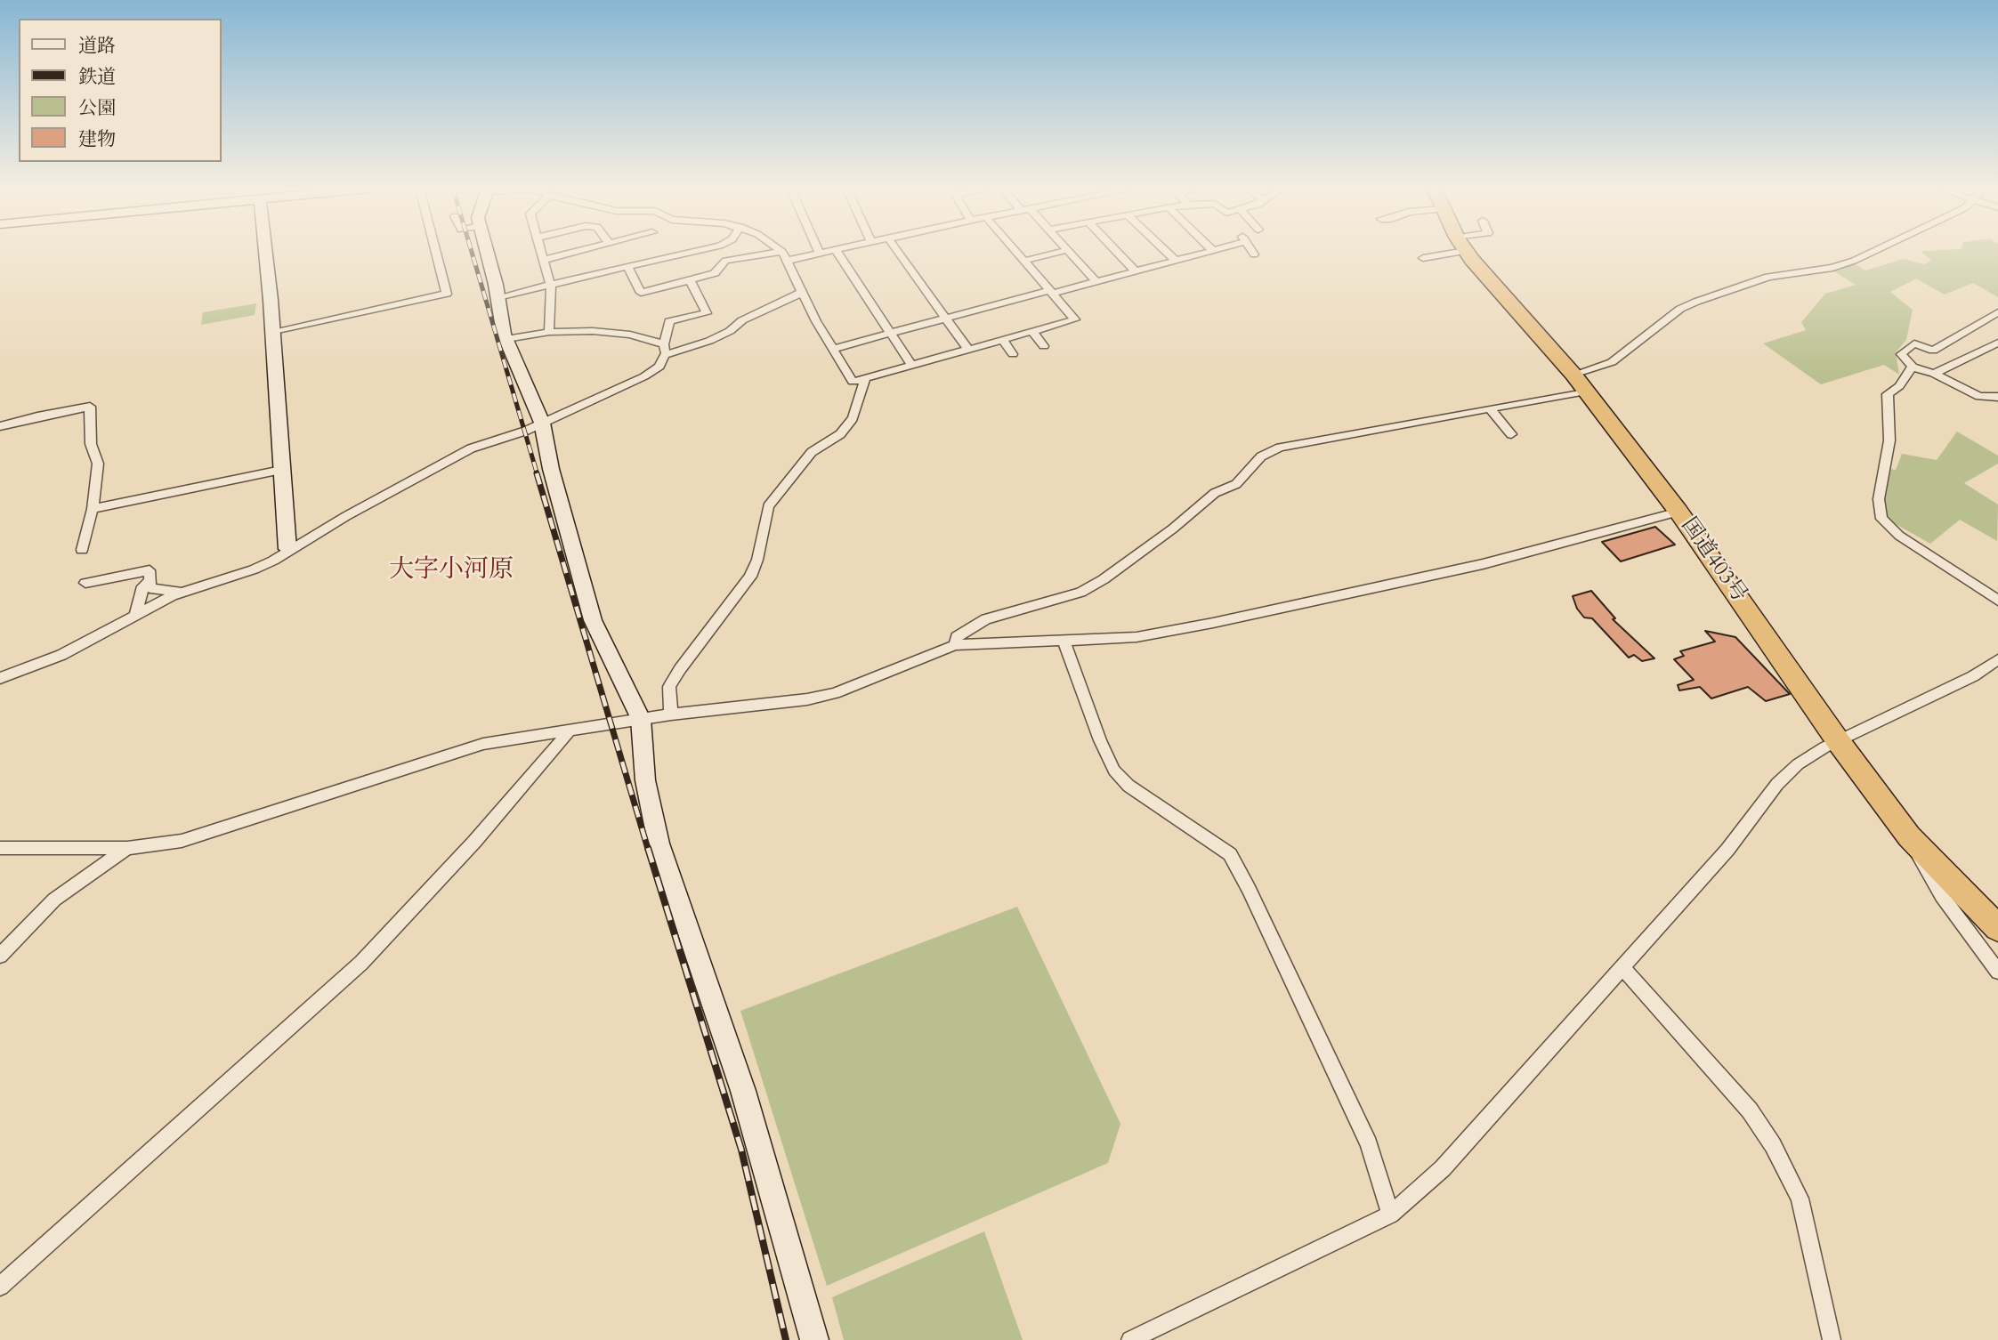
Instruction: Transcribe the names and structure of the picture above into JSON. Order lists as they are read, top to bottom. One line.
{"streets":{"highway":["国道403号"]},"districts":["大字小河原"],"legend":["道路","鉄道","公園","建物"]}
